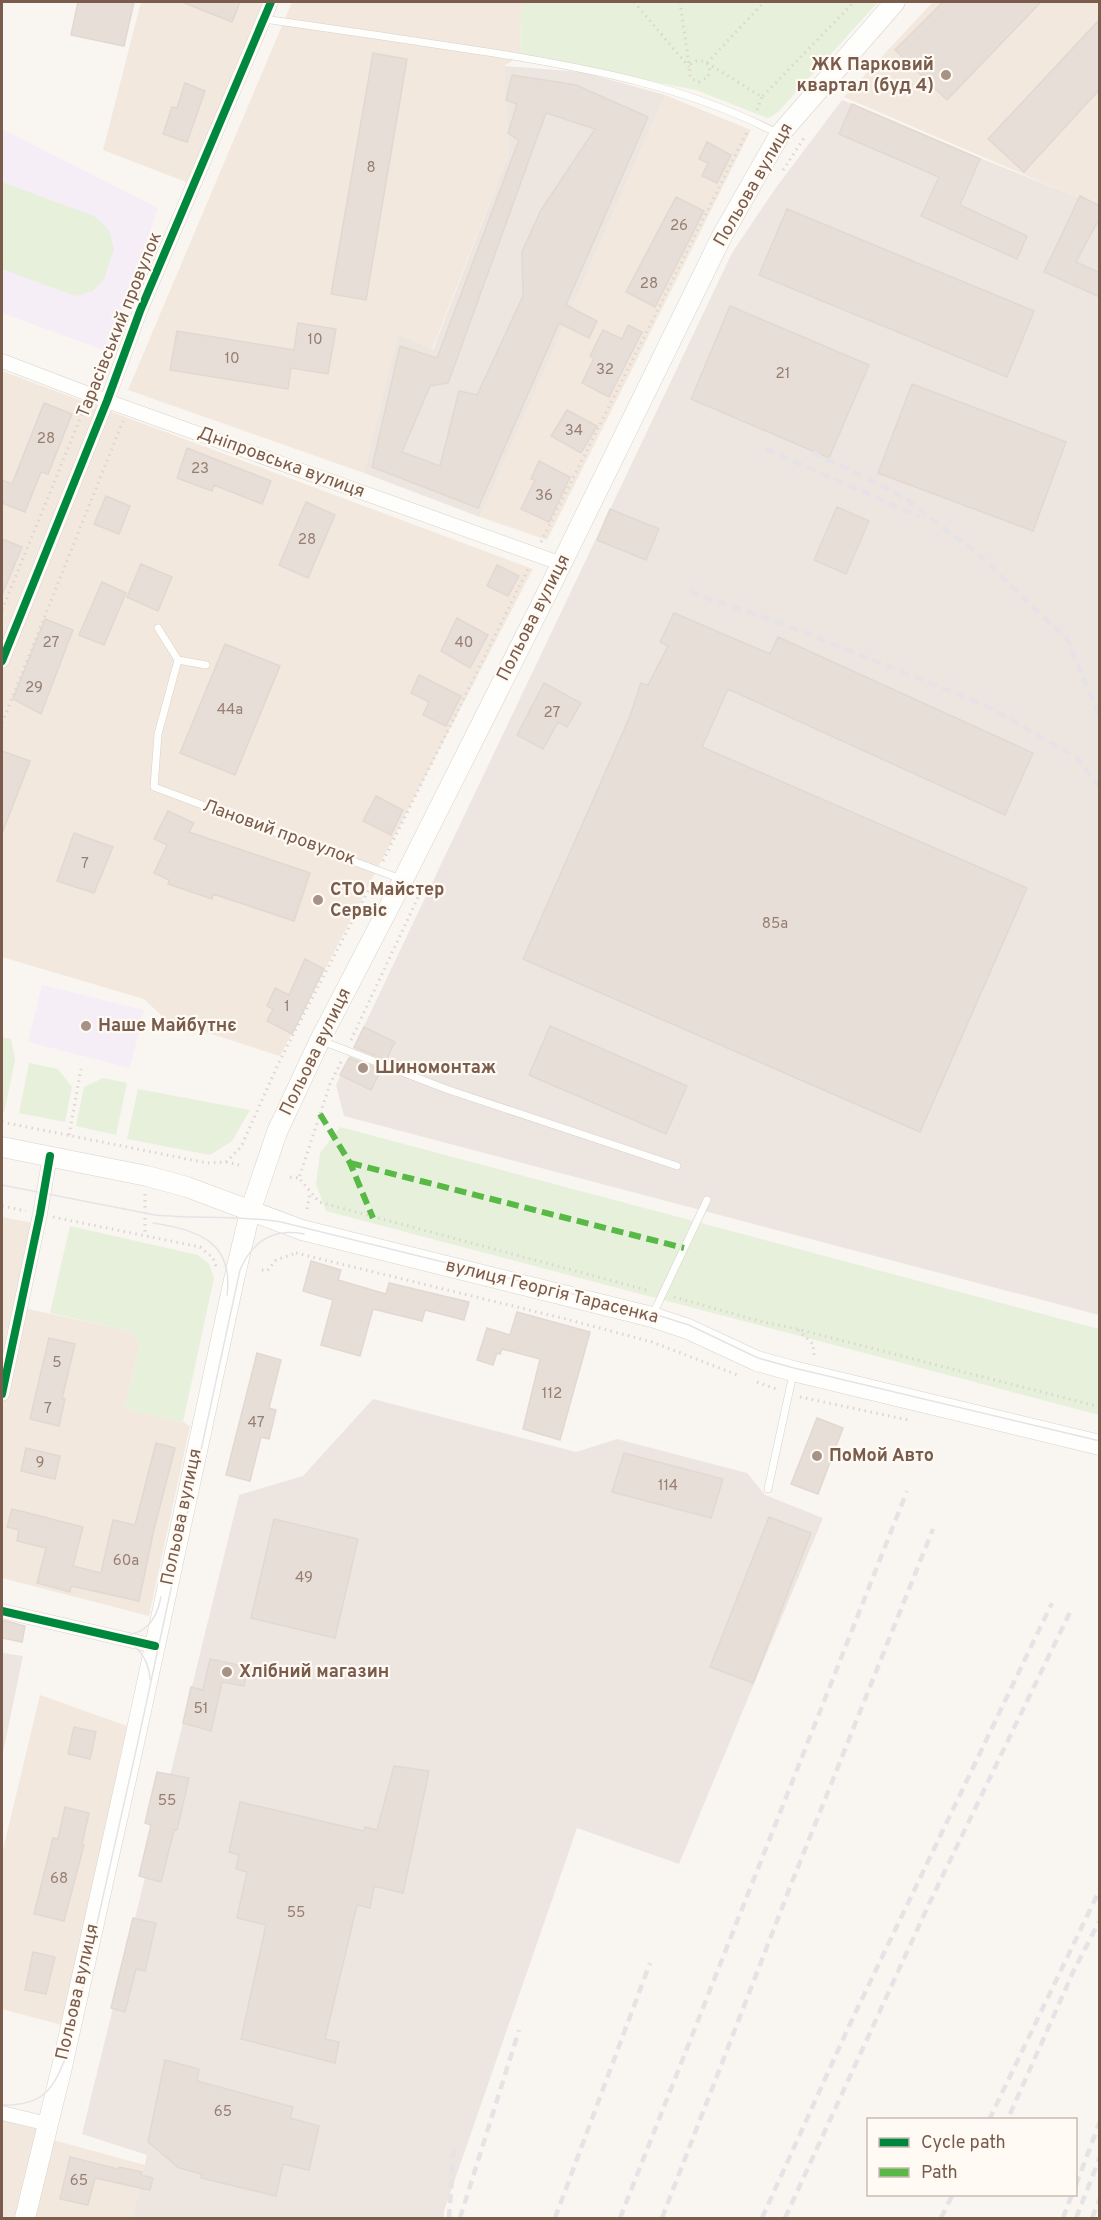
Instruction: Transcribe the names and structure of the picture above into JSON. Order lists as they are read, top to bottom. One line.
{"streets":{"main road":["Польова вулиця","вулиця Георгія Тарасенка"],"street":["Тарасівський провулок","Дніпровська вулиця"],"lane":["Лановий провулок"]},"crossings":[["Польова вулиця","Дніпровська вулиця"],["Польова вулиця","Лановий провулок"],["Польова вулиця","вулиця Георгія Тарасенка"],["Тарасівський провулок","Дніпровська вулиця"]],"places":["ЖК Парковий квартал (буд 4)","СТО Майстер Сервіс","Наше Майбутнє","Шиномонтаж","ПоМой Авто","Хлібний магазин"],"house_numbers":["8","26","28","10","10","32","21","34","28","23","36","28","27","40","29","44а","27","7","85а","1","5","112","7","47","9","114","60а","49","51","55","68","55","65","65"],"legend":["Cycle path","Path"]}
